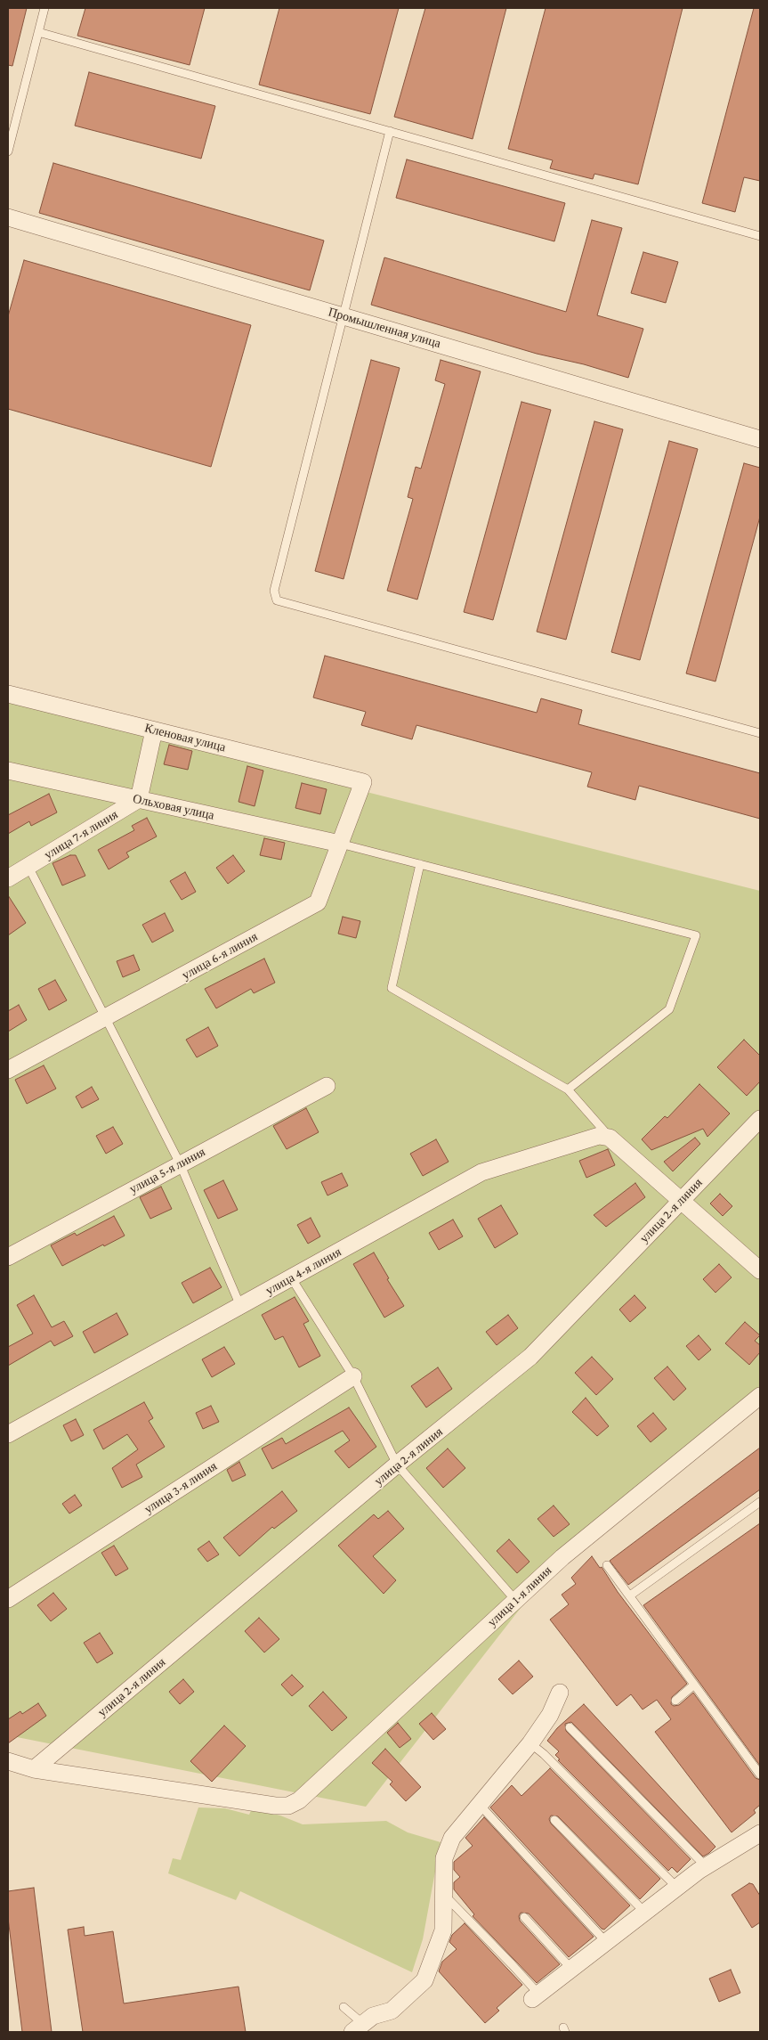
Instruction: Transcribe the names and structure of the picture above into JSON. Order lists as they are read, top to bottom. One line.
{"streets":{"street":["Промышленная улица","Кленовая улица","Ольховая улица","улица 7-я линия","улица 6-я линия","улица 5-я линия","улица 2-я линия","улица 4-я линия","улица 3-я линия","улица 1-я линия"]},"crossings":[["Кленовая улица","улица 6-я линия"],["Ольховая улица","улица 7-я линия"],["Ольховая улица","улица 6-я линия"],["улица 2-я линия","улица 1-я линия"]]}
